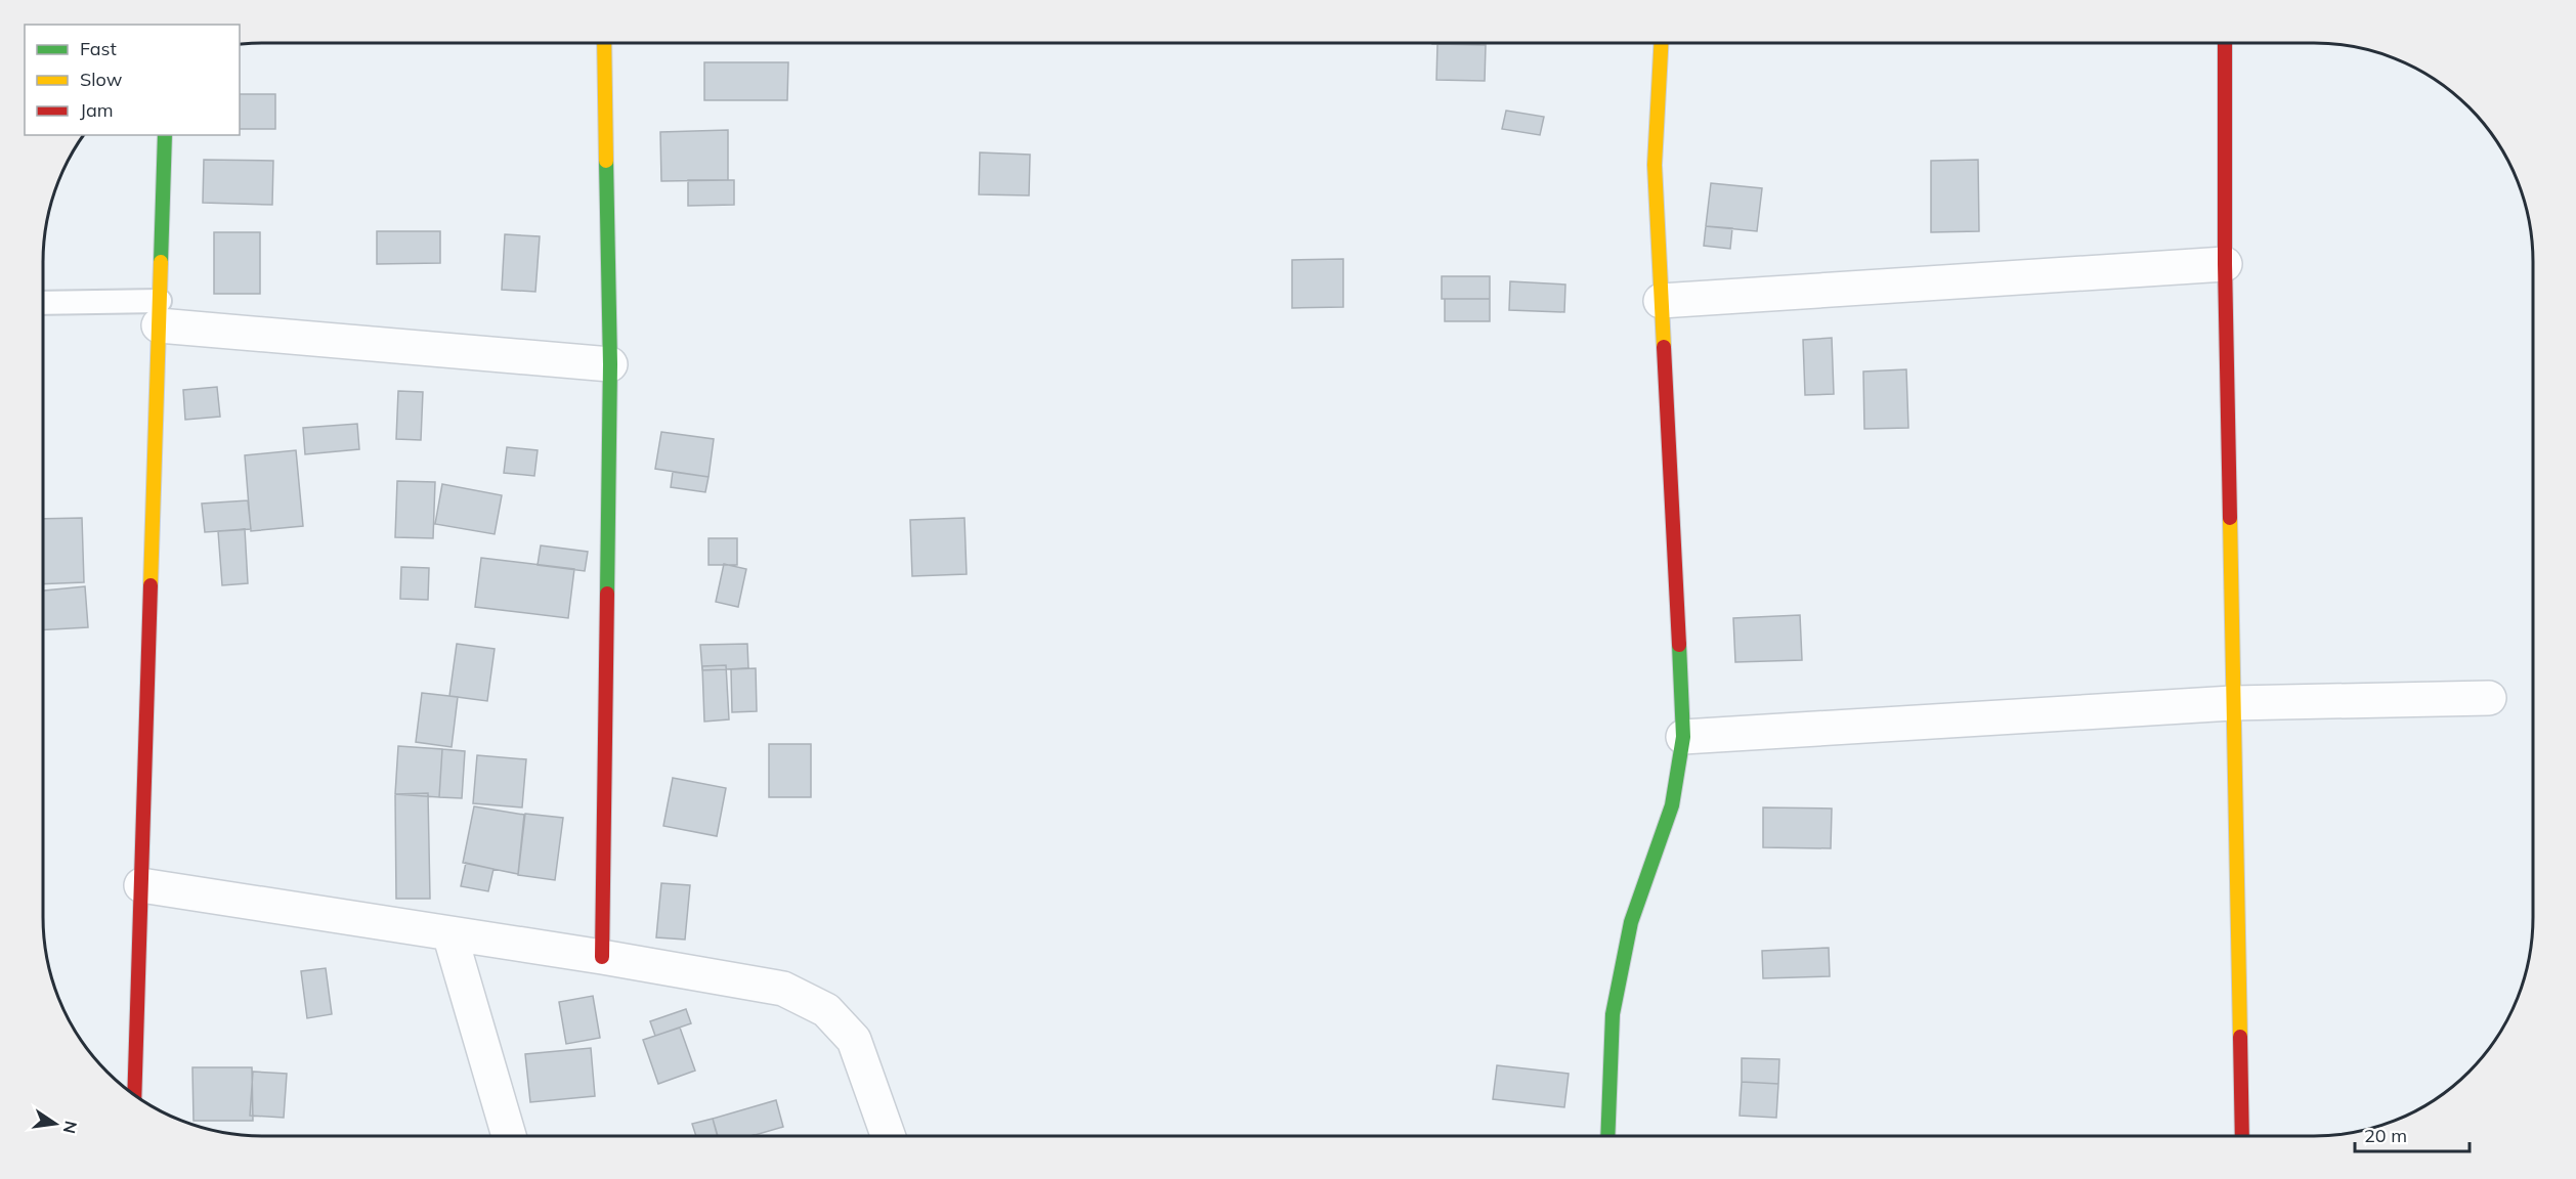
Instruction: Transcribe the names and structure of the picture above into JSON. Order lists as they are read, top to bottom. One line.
{"legend":["Fast","Slow","Jam"],"scale_bar":"20 m","north":"right"}
